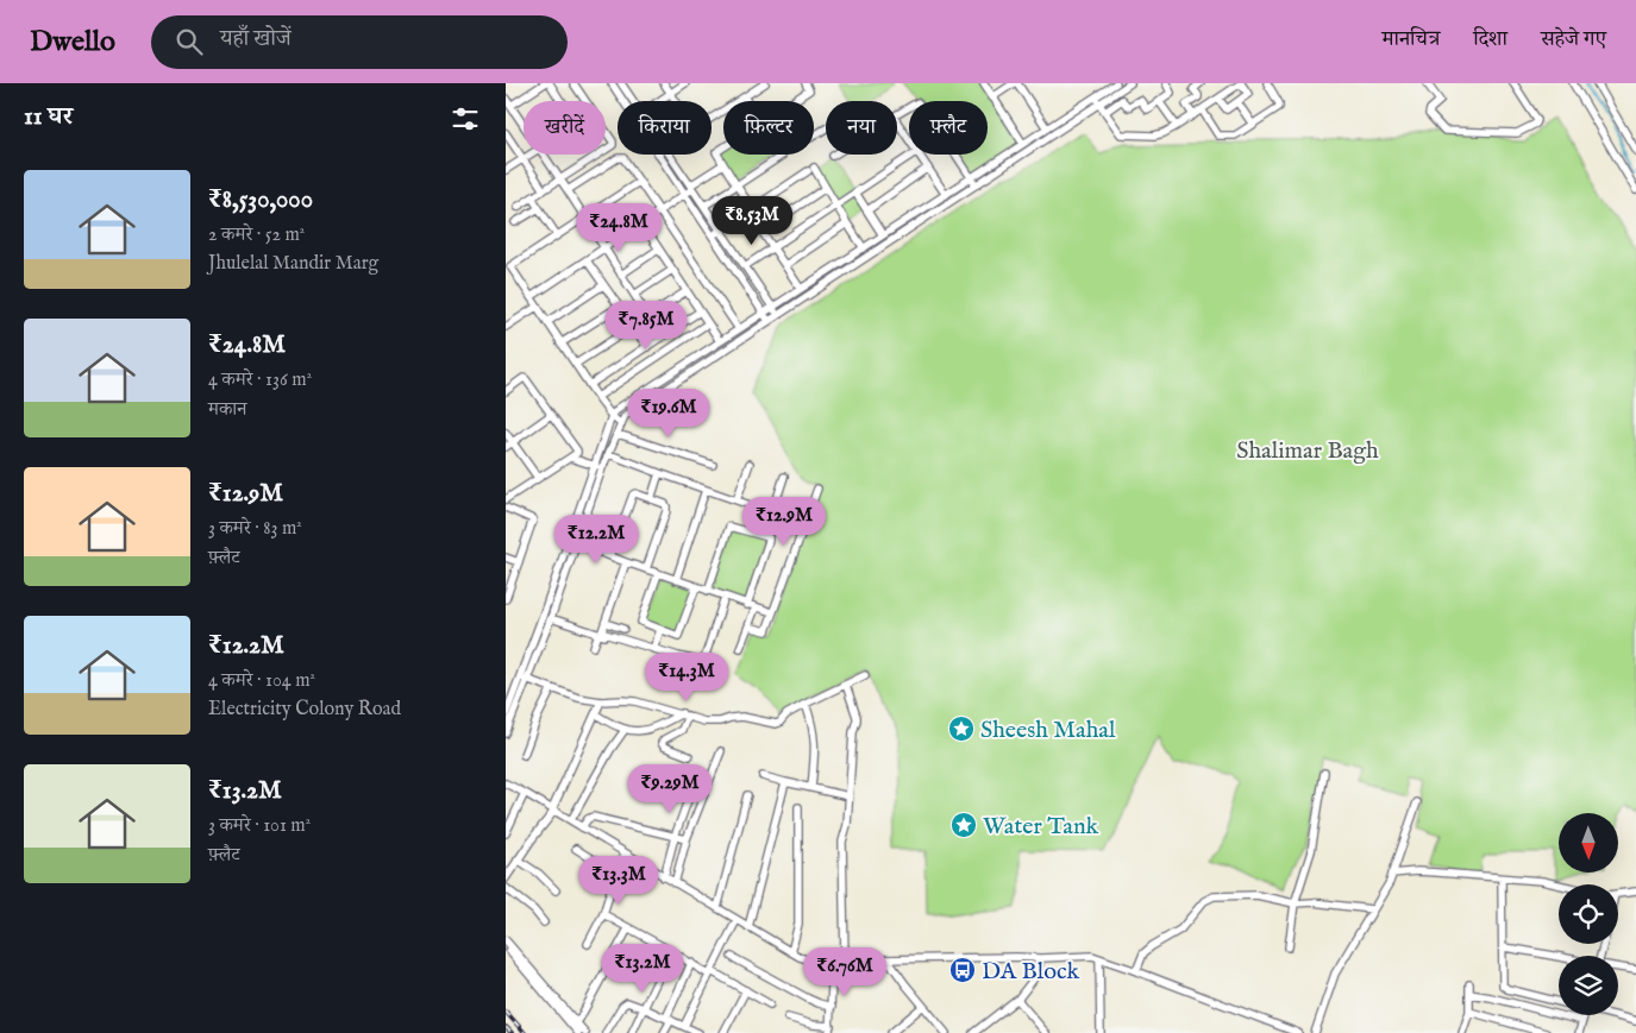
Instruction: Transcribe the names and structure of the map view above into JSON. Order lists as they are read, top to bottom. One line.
{"parks":["Shalimar Bagh"],"places":{"place":["Sheesh Mahal","Water Tank"],"bus stop":["DA Block"]},"north":"bottom","page":{"header":"Dwello","search":"यहाँ खोजें","nav":["मानचित्र","दिशा","सहेजे गए"],"heading":"11 घर","chip":["खरीदें","किराया","फ़िल्टर","नया","फ़्लैट"],"list":[{"name":"₹8,530,000","note":"2 कमरे · 52 m² · Jhulelal Mandir Marg"},{"name":"₹24.8M","note":"4 कमरे · 136 m² · मकान"},{"name":"₹12.9M","note":"3 कमरे · 83 m² · फ़्लैट"},{"name":"₹12.2M","note":"4 कमरे · 104 m² · Electricity Colony Road"},{"name":"₹13.2M","note":"3 कमरे · 101 m² · फ़्लैट"}],"price":["₹8.53M","₹24.8M","₹7.85M","₹19.6M","₹12.9M","₹12.2M","₹14.3M","₹9.29M","₹13.3M","₹13.2M","₹6.76M"]}}
